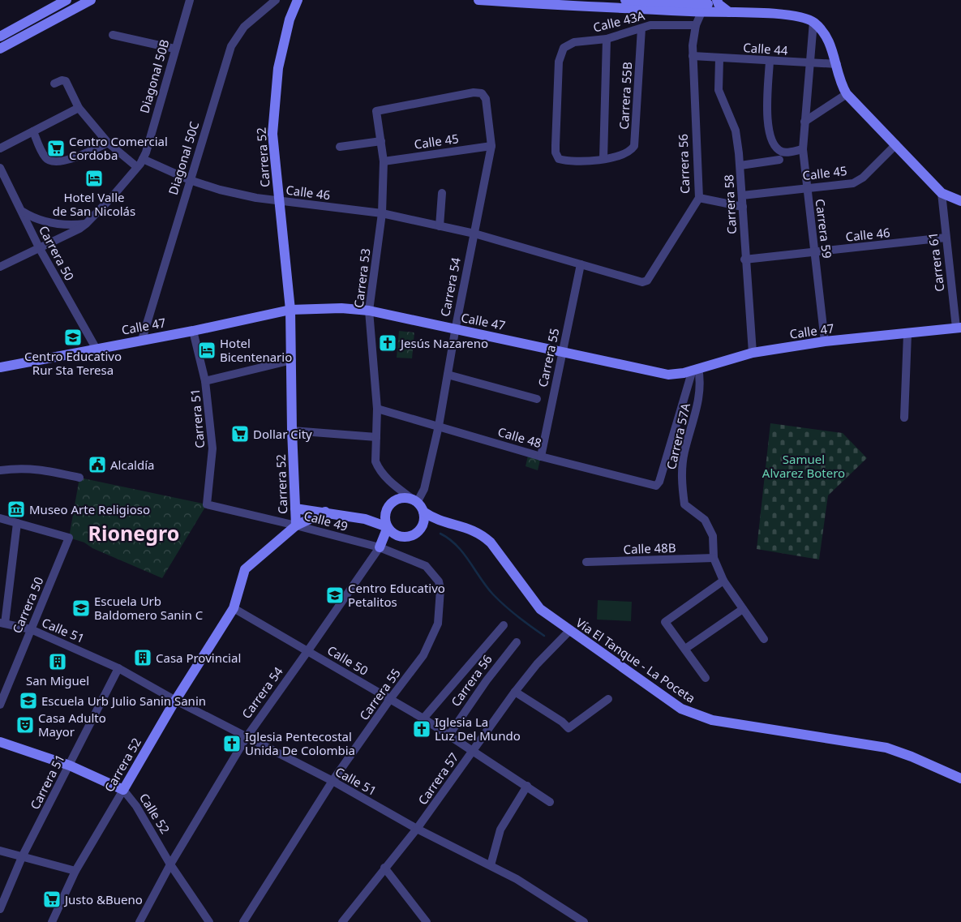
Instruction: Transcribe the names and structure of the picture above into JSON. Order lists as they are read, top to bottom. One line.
{"streets":{"street":["Calle 43A","Calle 44","Diagonal 50B","Carrera 55B","Calle 45","Carrera 52","Diagonal 50C","Carrera 56","Calle 46","Carrera 58","Carrera 59","Carrera 50","Carrera 61","Carrera 53","Carrera 54","Calle 47","Carrera 55","Carrera 51","Carrera 57A","Calle 48","Calle 49","Calle 48B","Calle 51","Calle 50","Vía El Tanque - La Poceta","Carrera 57","Calle 52"]},"crossings":[["Calle 43A","Carrera 55B"],["Calle 43A","Carrera 56"],["Calle 44","Carrera 56"],["Calle 44","Carrera 58"],["Calle 44","Carrera 59"],["Diagonal 50B","Calle 46"],["Calle 45","Carrera 58"],["Calle 45","Carrera 59"],["Calle 45","Carrera 53"],["Calle 45","Carrera 54"],["Carrera 52","Calle 46"],["Carrera 52","Calle 47"],["Carrera 52","Calle 49"],["Carrera 52","Calle 51"],["Carrera 52","Calle 50"],["Carrera 52","Calle 52"],["Diagonal 50C","Calle 46"],["Diagonal 50C","Calle 47"],["Carrera 56","Calle 46"],["Carrera 56","Calle 50"],["Calle 46","Carrera 58"],["Calle 46","Carrera 59"],["Calle 46","Carrera 61"],["Calle 46","Carrera 53"],["Calle 46","Carrera 54"],["Calle 46","Carrera 55"],["Carrera 58","Calle 47"],["Carrera 59","Calle 47"],["Carrera 50","Calle 47"],["Carrera 50","Calle 51"],["Carrera 61","Calle 47"],["Carrera 53","Carrera 54"],["Carrera 53","Calle 47"],["Carrera 53","Calle 48"],["Carrera 53","Vía El Tanque - La Poceta"],["Carrera 54","Calle 47"],["Carrera 54","Calle 48"],["Carrera 54","Calle 49"],["Carrera 54","Calle 51"],["Carrera 54","Calle 50"],["Carrera 54","Vía El Tanque - La Poceta"],["Carrera 54","Calle 52"],["Calle 47","Carrera 55"],["Calle 47","Carrera 51"],["Calle 47","Carrera 57A"],["Calle 47","Calle 48"],["Carrera 55","Calle 48"],["Carrera 55","Calle 49"],["Carrera 55","Calle 51"],["Carrera 55","Calle 50"],["Carrera 51","Calle 49"],["Carrera 51","Calle 51"],["Carrera 51","Calle 52"],["Carrera 57A","Calle 48"],["Carrera 57A","Calle 48B"],["Calle 51","Carrera 57"],["Calle 50","Carrera 57"],["Vía El Tanque - La Poceta","Carrera 57"]],"districts":["Rionegro"],"parks":["Samuel Alvarez Botero"],"places":{"supermarket":["Centro Comercial Cordoba","Dollar City","Justo &Bueno"],"hotel":["Hotel Valle de San Nicolás","Hotel Bicentenario"],"school or university":["Centro Educativo Rur Sta Teresa","Centro Educativo Petalitos","Escuela Urb Baldomero Sanin C","Escuela Urb Julio Sanin Sanin"],"church":["Jesús Nazareno","Iglesia La Luz Del Mundo","Iglesia Pentecostal Unida De Colombia"],"public building":["Alcaldía"],"museum":["Museo Arte Religioso"],"building":["Casa Provincial","San Miguel"],"theatre":["Casa Adulto Mayor"]}}
